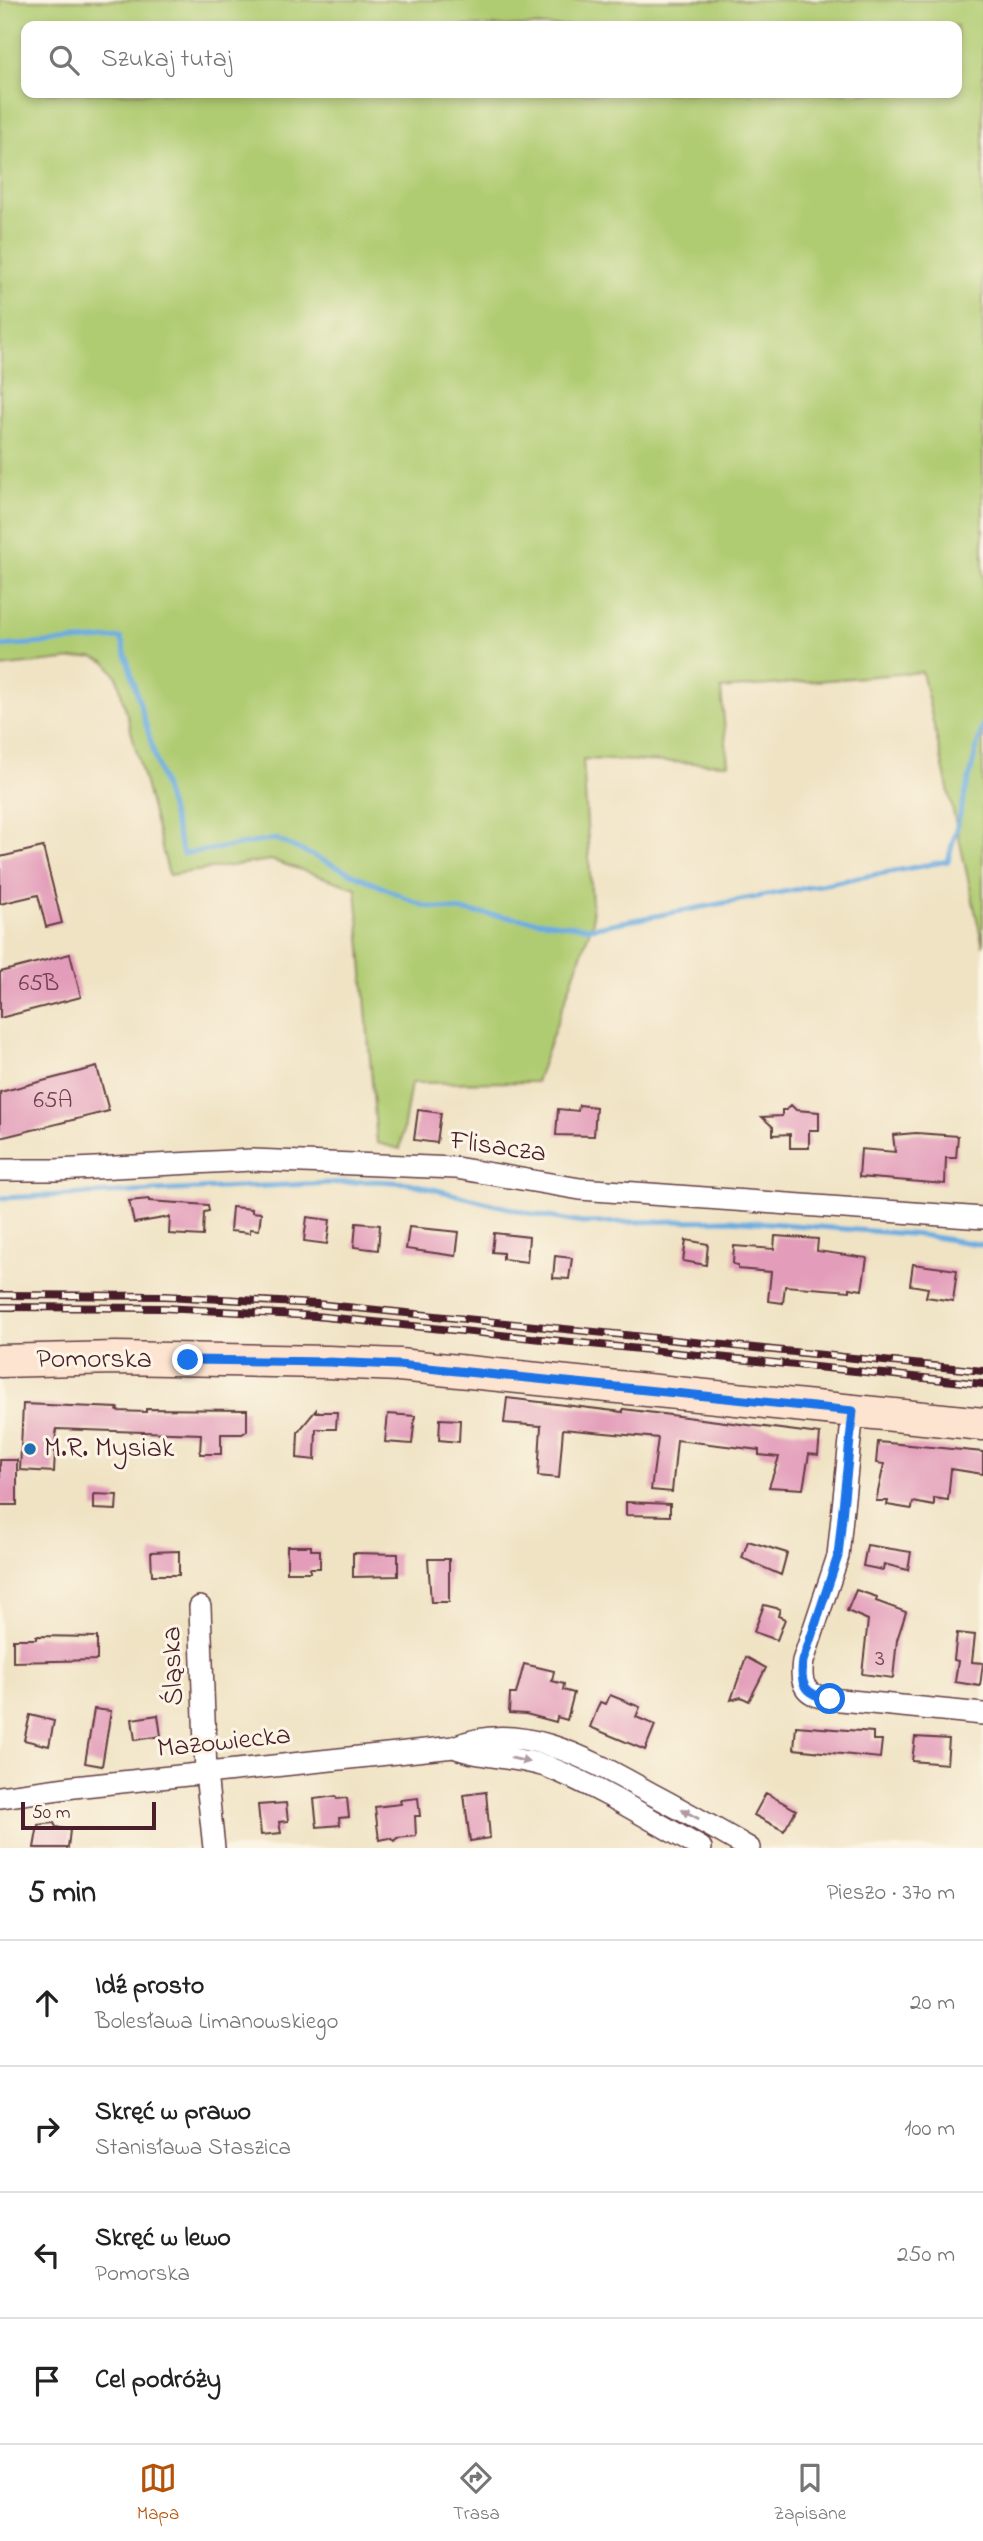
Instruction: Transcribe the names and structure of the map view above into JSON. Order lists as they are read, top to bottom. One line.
{"streets":{"street":["Flisacza","Pomorska","Śląska","Mazowiecka"]},"crossings":[["Śląska","Mazowiecka"]],"places":["M.R. Mysiak"],"house_numbers":["65B","65A","3"],"scale_bar":"50 m","page":{"search":"Szukaj tutaj","scale":"50 m","heading":["5 min","Pieszo · 370 m"],"list":[["Idź prosto","Bolesława Limanowskiego","20 m"],["Skręć w prawo","Stanisława Staszica","100 m"],["Skręć w lewo","Pomorska","250 m"],"Cel podróży"],"nav":["Mapa","Trasa","Zapisane"]}}
